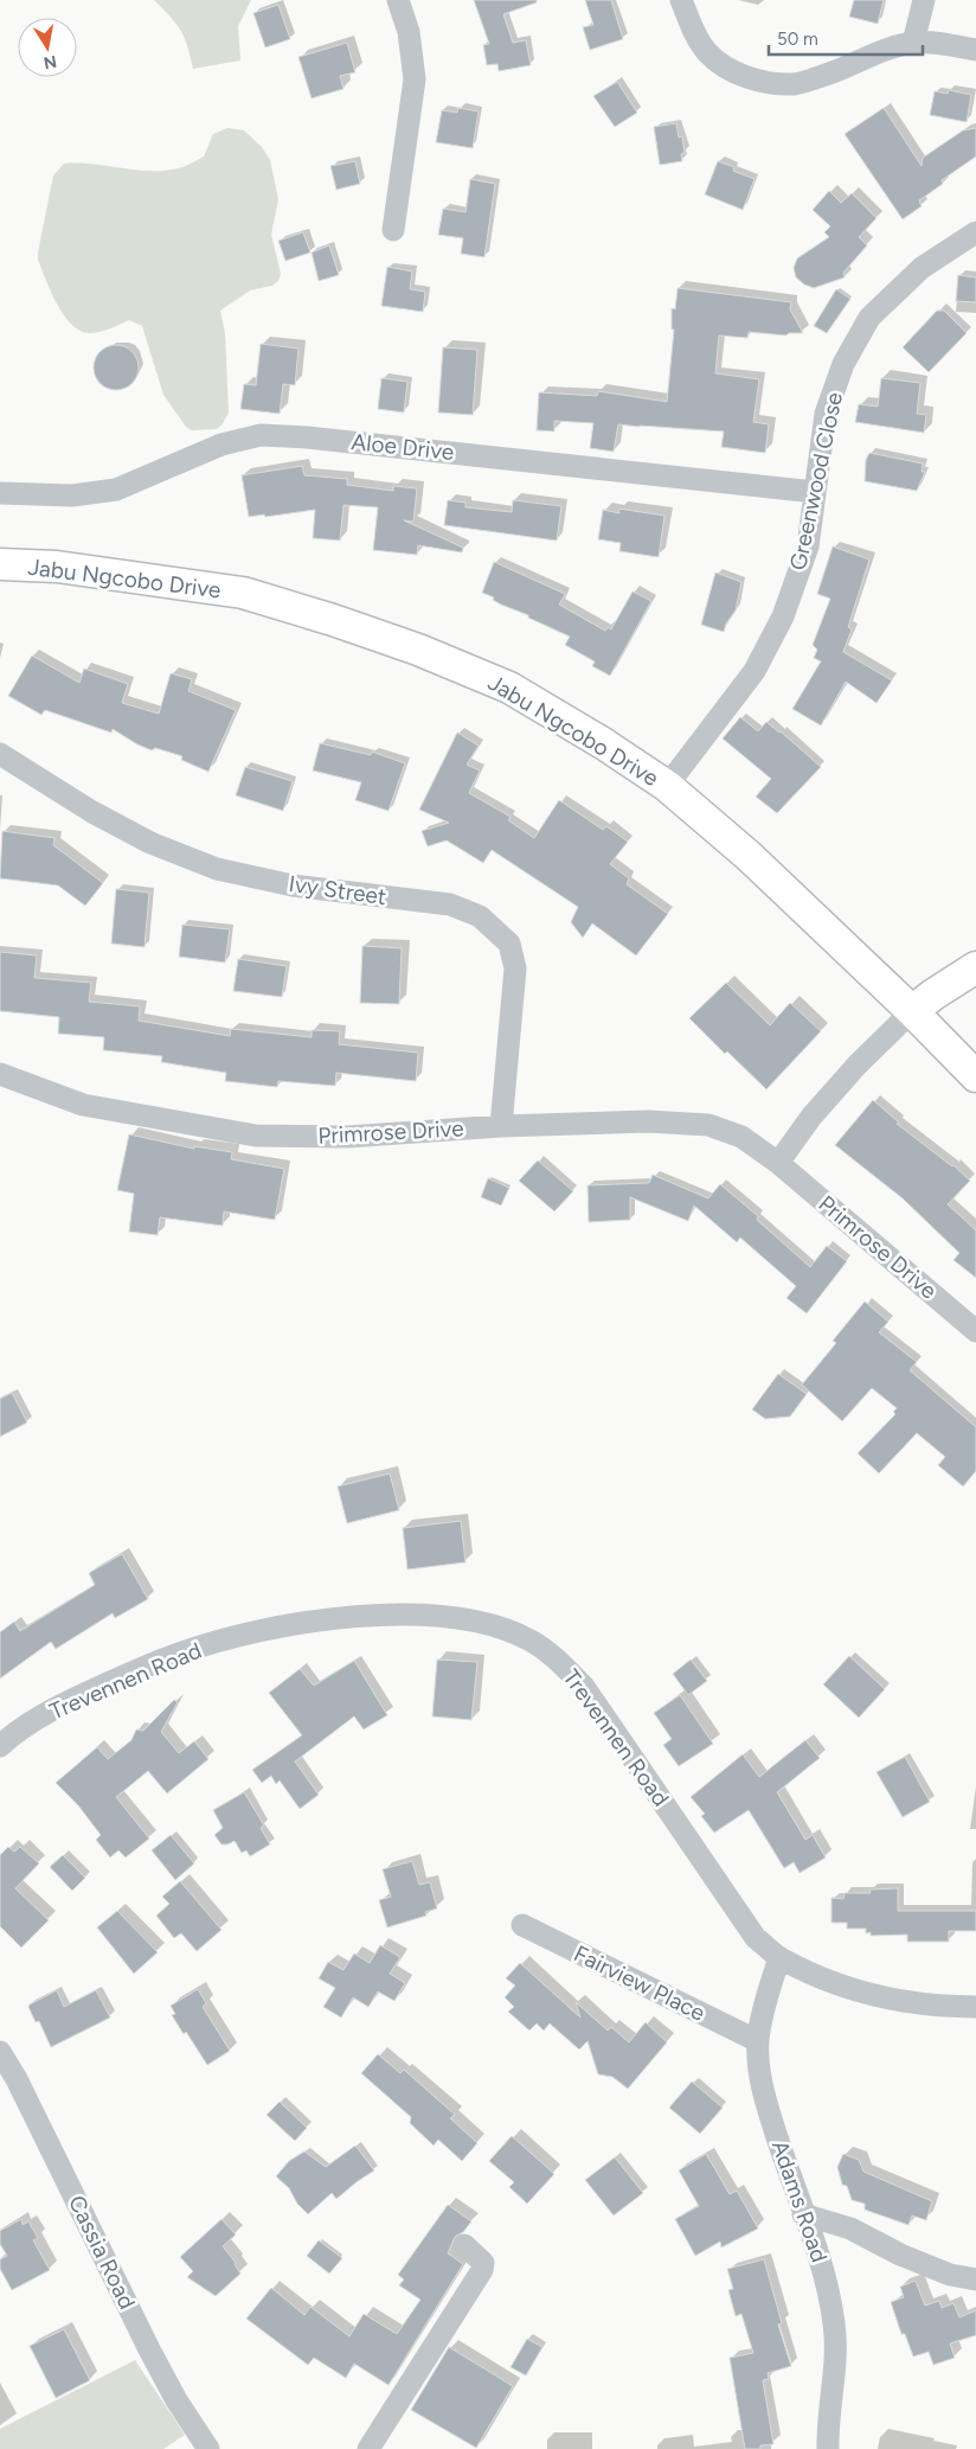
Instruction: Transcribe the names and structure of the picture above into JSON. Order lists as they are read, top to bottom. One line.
{"streets":{"main road":["Jabu Ngcobo Drive"],"street":["Aloe Drive","Greenwood Close","Ivy Street","Primrose Drive","Trevennen Road","Fairview Place","Adams Road","Cassia Road"]},"crossings":[["Aloe Drive","Greenwood Close"],["Greenwood Close","Jabu Ngcobo Drive"],["Ivy Street","Primrose Drive"],["Trevennen Road","Adams Road"],["Fairview Place","Adams Road"]],"scale_bar":"50 m","north":"bottom"}
